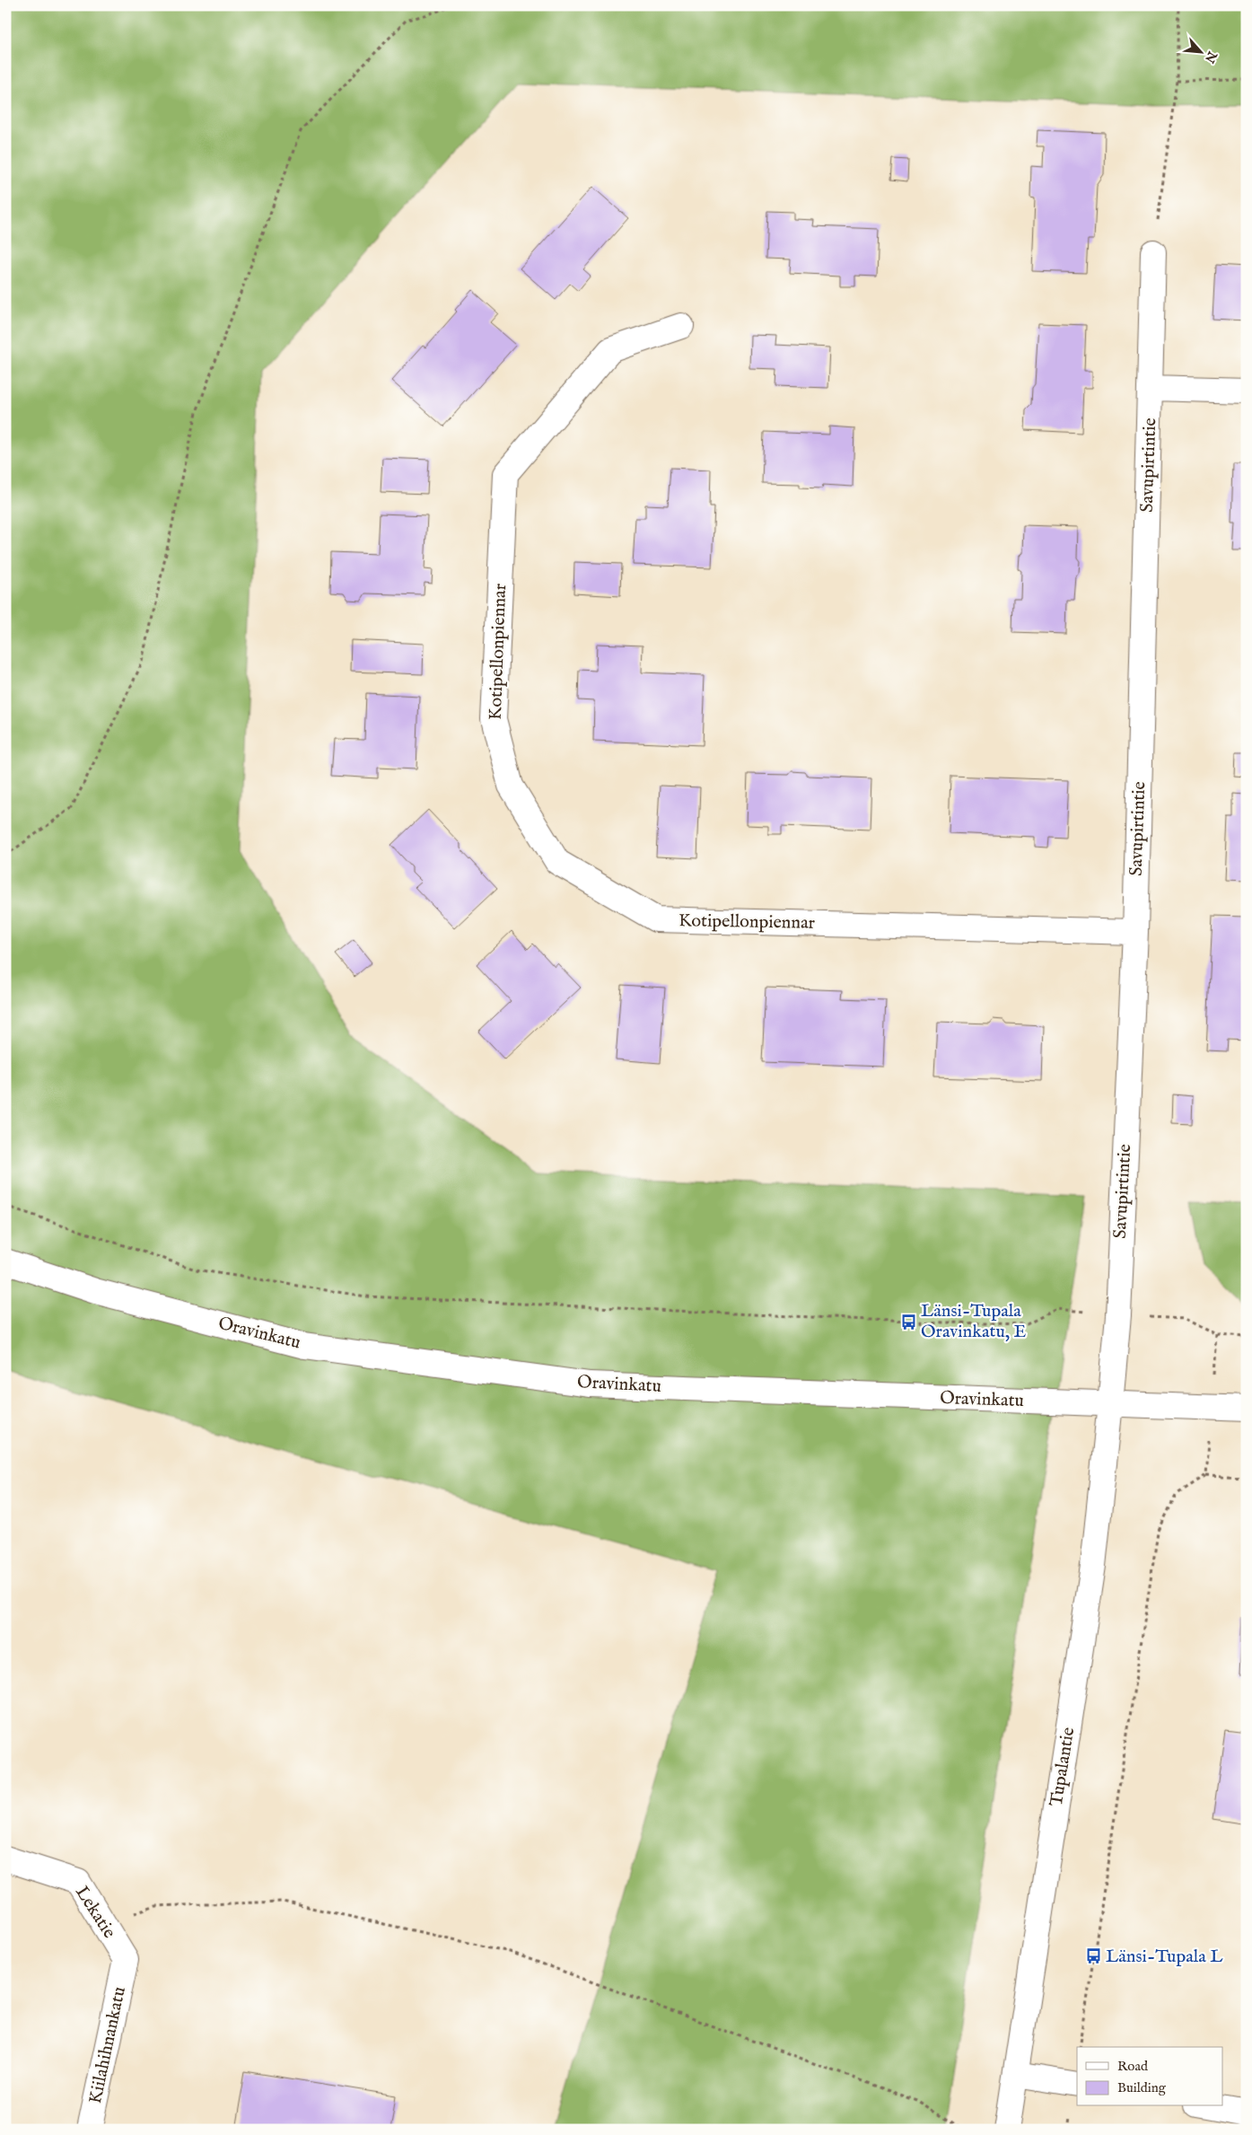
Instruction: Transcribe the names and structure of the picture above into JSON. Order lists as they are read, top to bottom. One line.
{"streets":{"street":["Savupirtintie","Kotipellonpiennar","Oravinkatu","Tupalantie","Lekatie","Kiilahihnankatu"]},"crossings":[["Savupirtintie","Kotipellonpiennar"],["Savupirtintie","Oravinkatu"],["Savupirtintie","Tupalantie"],["Oravinkatu","Tupalantie"],["Lekatie","Kiilahihnankatu"]],"places":{"bus stop":["Länsi-Tupala Oravinkatu, E","Länsi-Tupala L"]},"legend":["Road","Building"],"north":"bottom right"}
